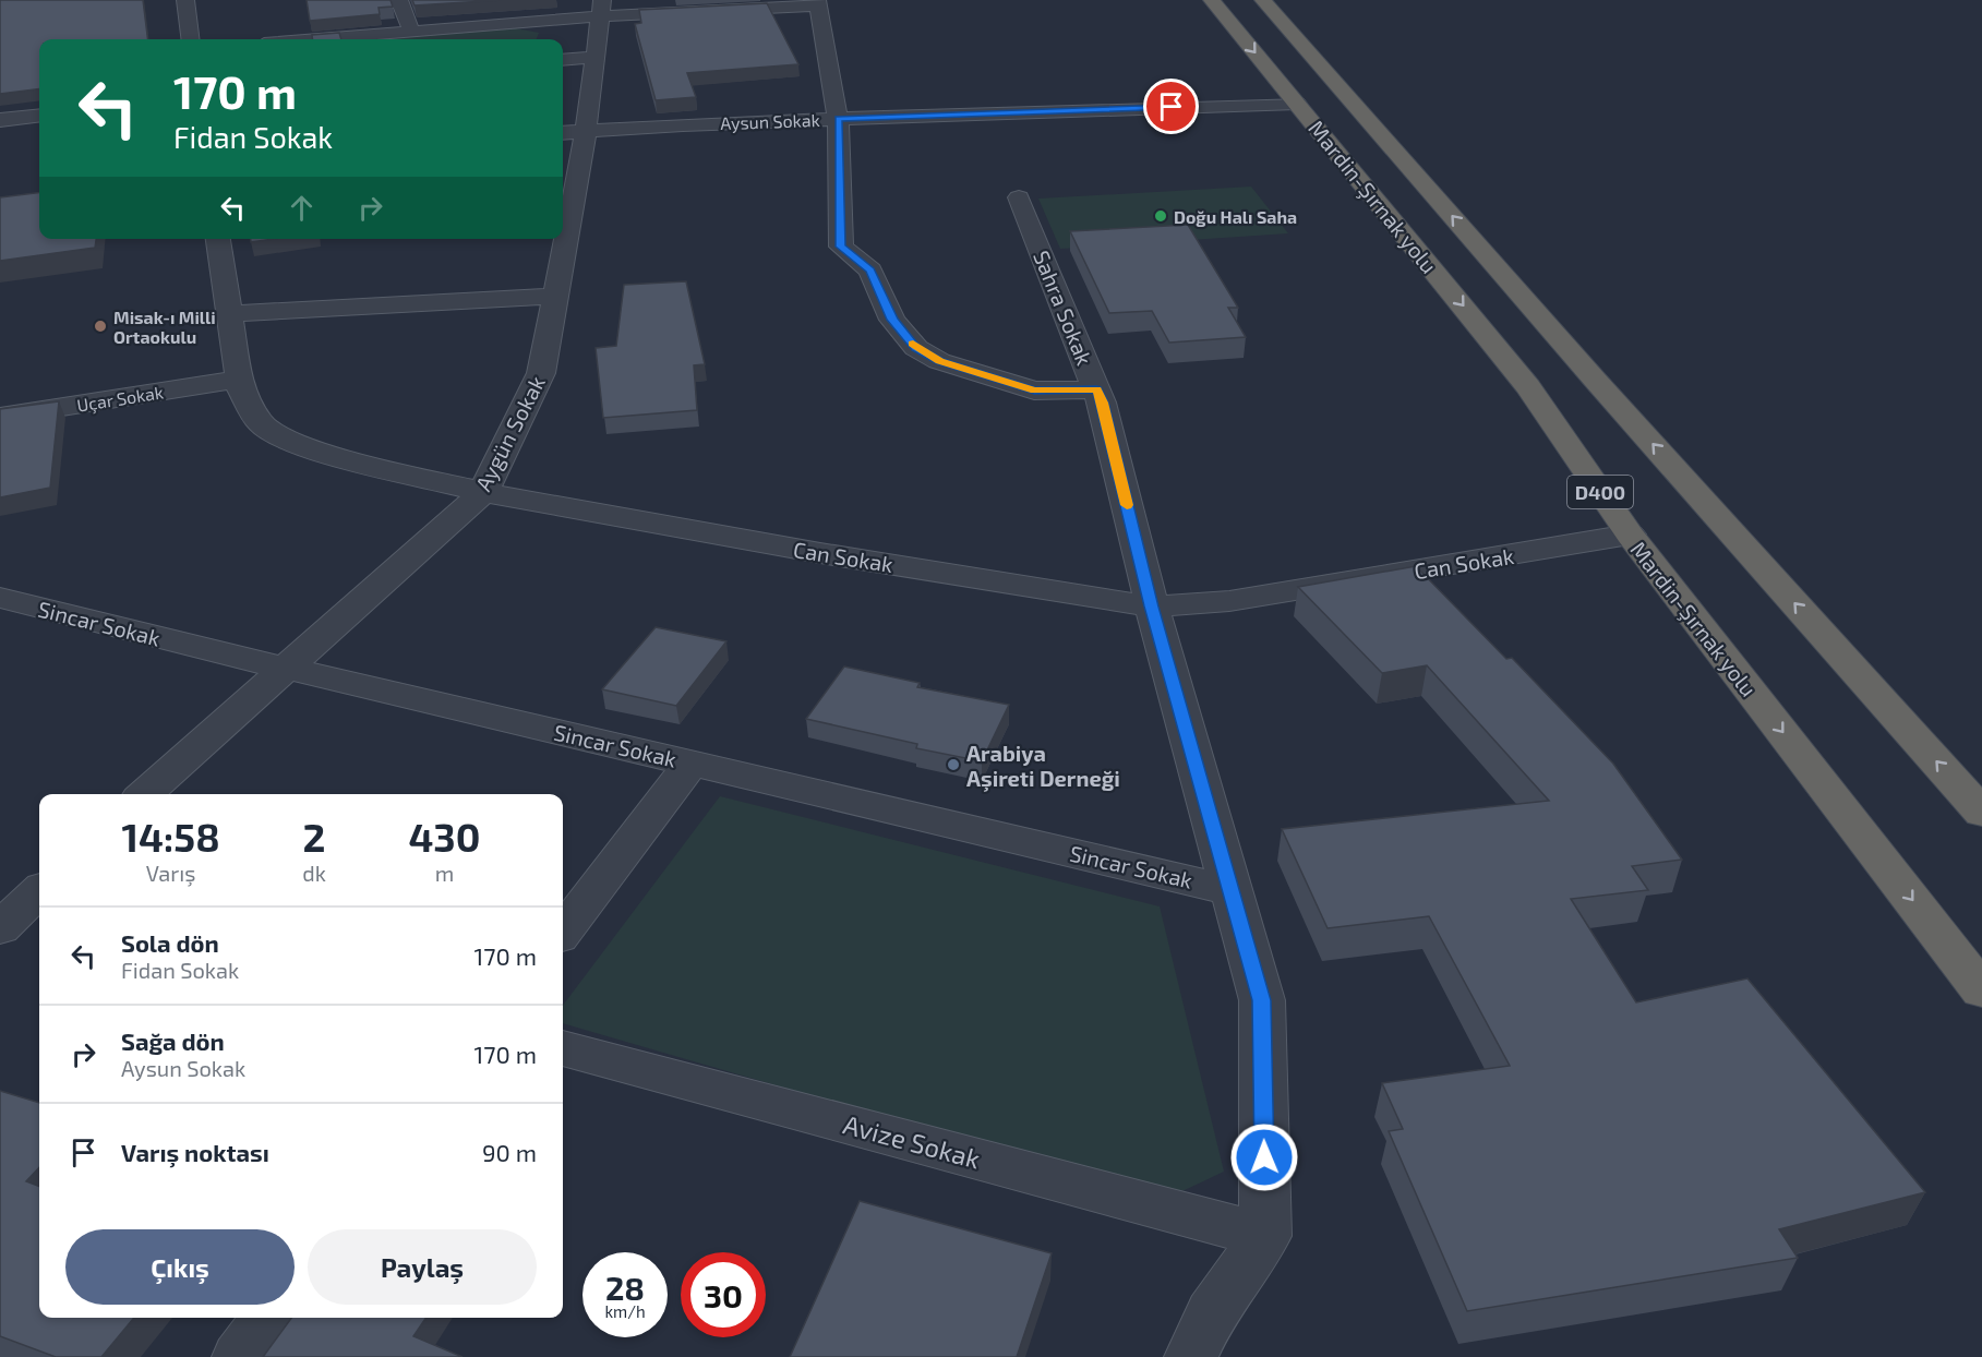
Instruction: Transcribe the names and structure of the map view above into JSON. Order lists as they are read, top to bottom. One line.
{"streets":{"highway":["Mardin-Şırnak yolu","D400"],"street":["Aysun Sokak","Sahra Sokak","Uçar Sokak","Aygün Sokak","Can Sokak","Sincar Sokak","Avize Sokak"]},"crossings":[["Aysun Sokak","Mardin-Şırnak yolu"],["Aysun Sokak","Aygün Sokak"],["Mardin-Şırnak yolu","Can Sokak"],["Sahra Sokak","Can Sokak"],["Sahra Sokak","Sincar Sokak"],["Sahra Sokak","Avize Sokak"],["Uçar Sokak","Can Sokak"],["Aygün Sokak","Can Sokak"],["Aygün Sokak","Sincar Sokak"]],"places":["Doğu Halı Saha","Misak-ı Milli Ortaokulu","Arabiya Aşireti Derneği"],"page":{"turn":["170 m","Fidan Sokak"],"eta":["14:58","Varış","2","dk","430","m"],"list":[{"name":"Sola dön","note":"Fidan Sokak","value":"170 m"},{"name":"Sağa dön","note":"Aysun Sokak","value":"170 m"},{"name":"Varış noktası","value":"90 m"}],"buttons":["Çıkış","Paylaş"],"speed":"28 km/h","limit":"30"}}
